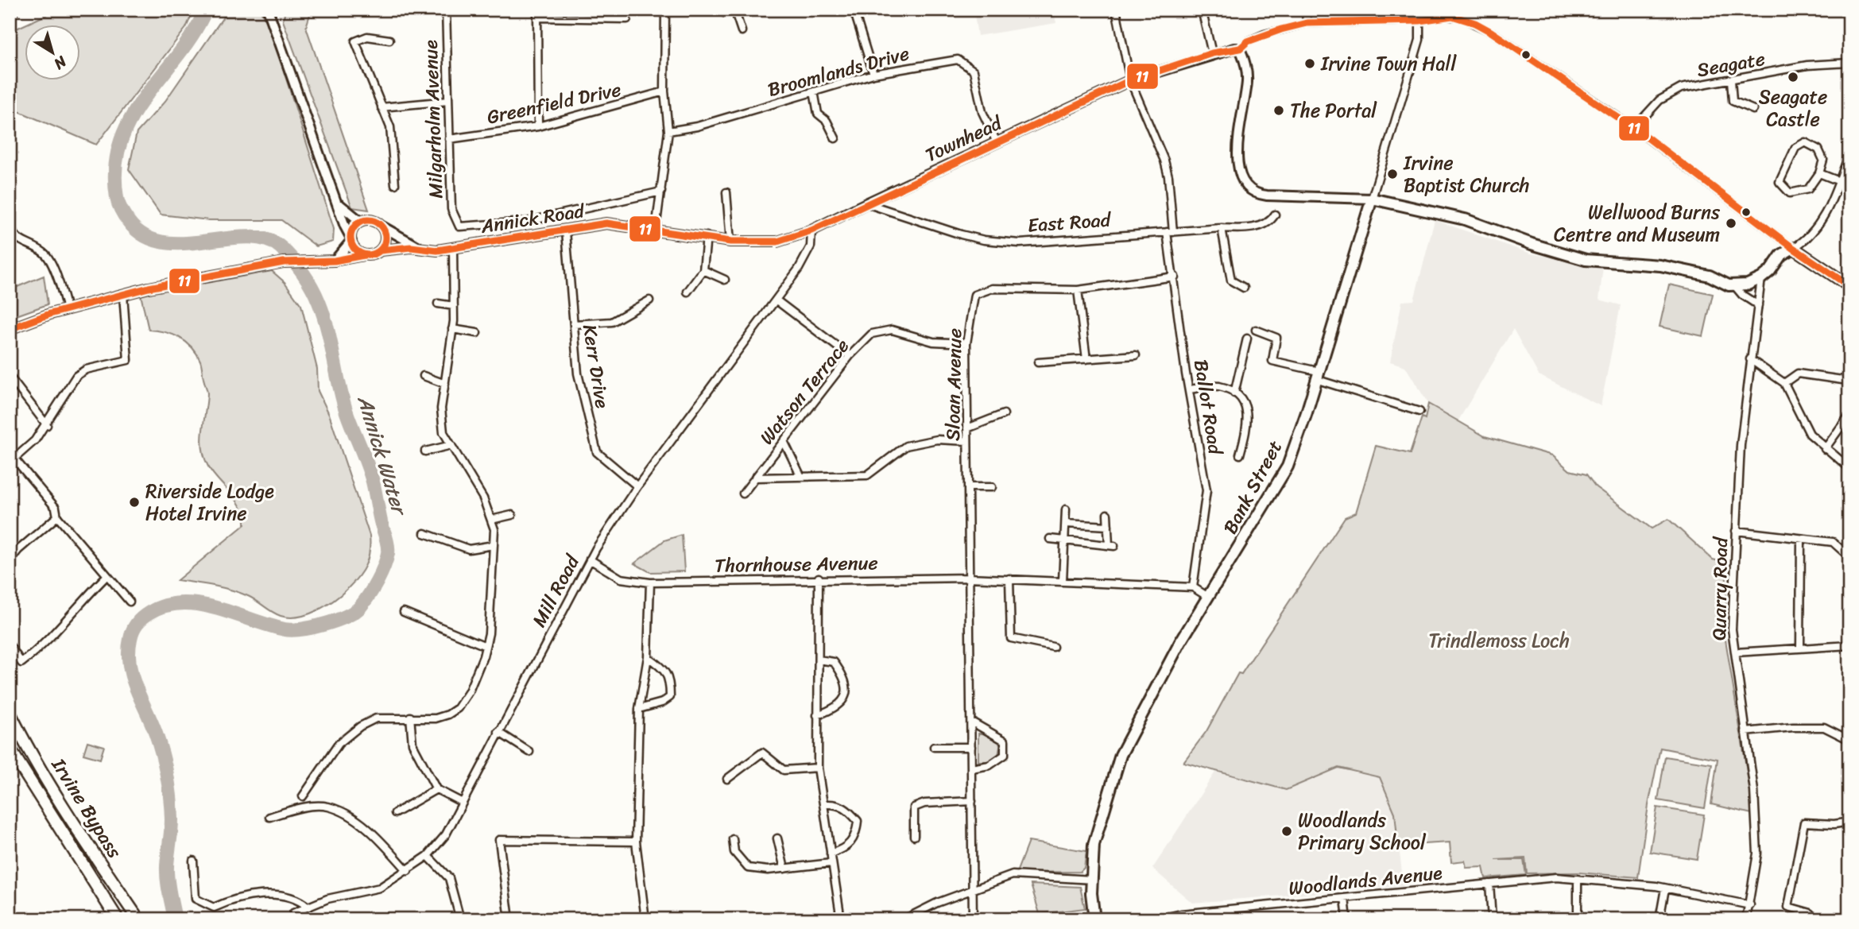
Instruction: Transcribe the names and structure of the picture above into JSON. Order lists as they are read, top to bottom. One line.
{"streets":{"highway":["Irvine Bypass"],"main road":["Townhead","Annick Road","Bank Street"],"street":["Seagate","Broomlands Drive","Greenfield Drive","Milgarholm Avenue","East Road","Kerr Drive","Sloan Avenue","Watson Terrace","Ballot Road","Thornhouse Avenue","Quarry Road","Mill Road","Woodlands Avenue"]},"crossings":[["Broomlands Drive","Townhead"],["Greenfield Drive","Milgarholm Avenue"],["Milgarholm Avenue","Annick Road"],["Townhead","Annick Road"],["Townhead","East Road"],["Townhead","Ballot Road"],["Townhead","Mill Road"],["Annick Road","Kerr Drive"],["Annick Road","Mill Road"],["East Road","Ballot Road"],["Kerr Drive","Mill Road"],["Sloan Avenue","Watson Terrace"],["Sloan Avenue","Ballot Road"],["Sloan Avenue","Thornhouse Avenue"],["Ballot Road","Thornhouse Avenue"],["Bank Street","Thornhouse Avenue"],["Thornhouse Avenue","Mill Road"],["Quarry Road","Woodlands Avenue"]],"water":["Annick Water"],"parks":["Trindlemoss Loch"],"places":["Irvine Town Hall","Seagate Castle","The Portal","Irvine Baptist Church","Wellwood Burns Centre and Museum","Riverside Lodge Hotel Irvine","Woodlands Primary School"],"lines":["transit line 11"],"north":"bottom right"}
